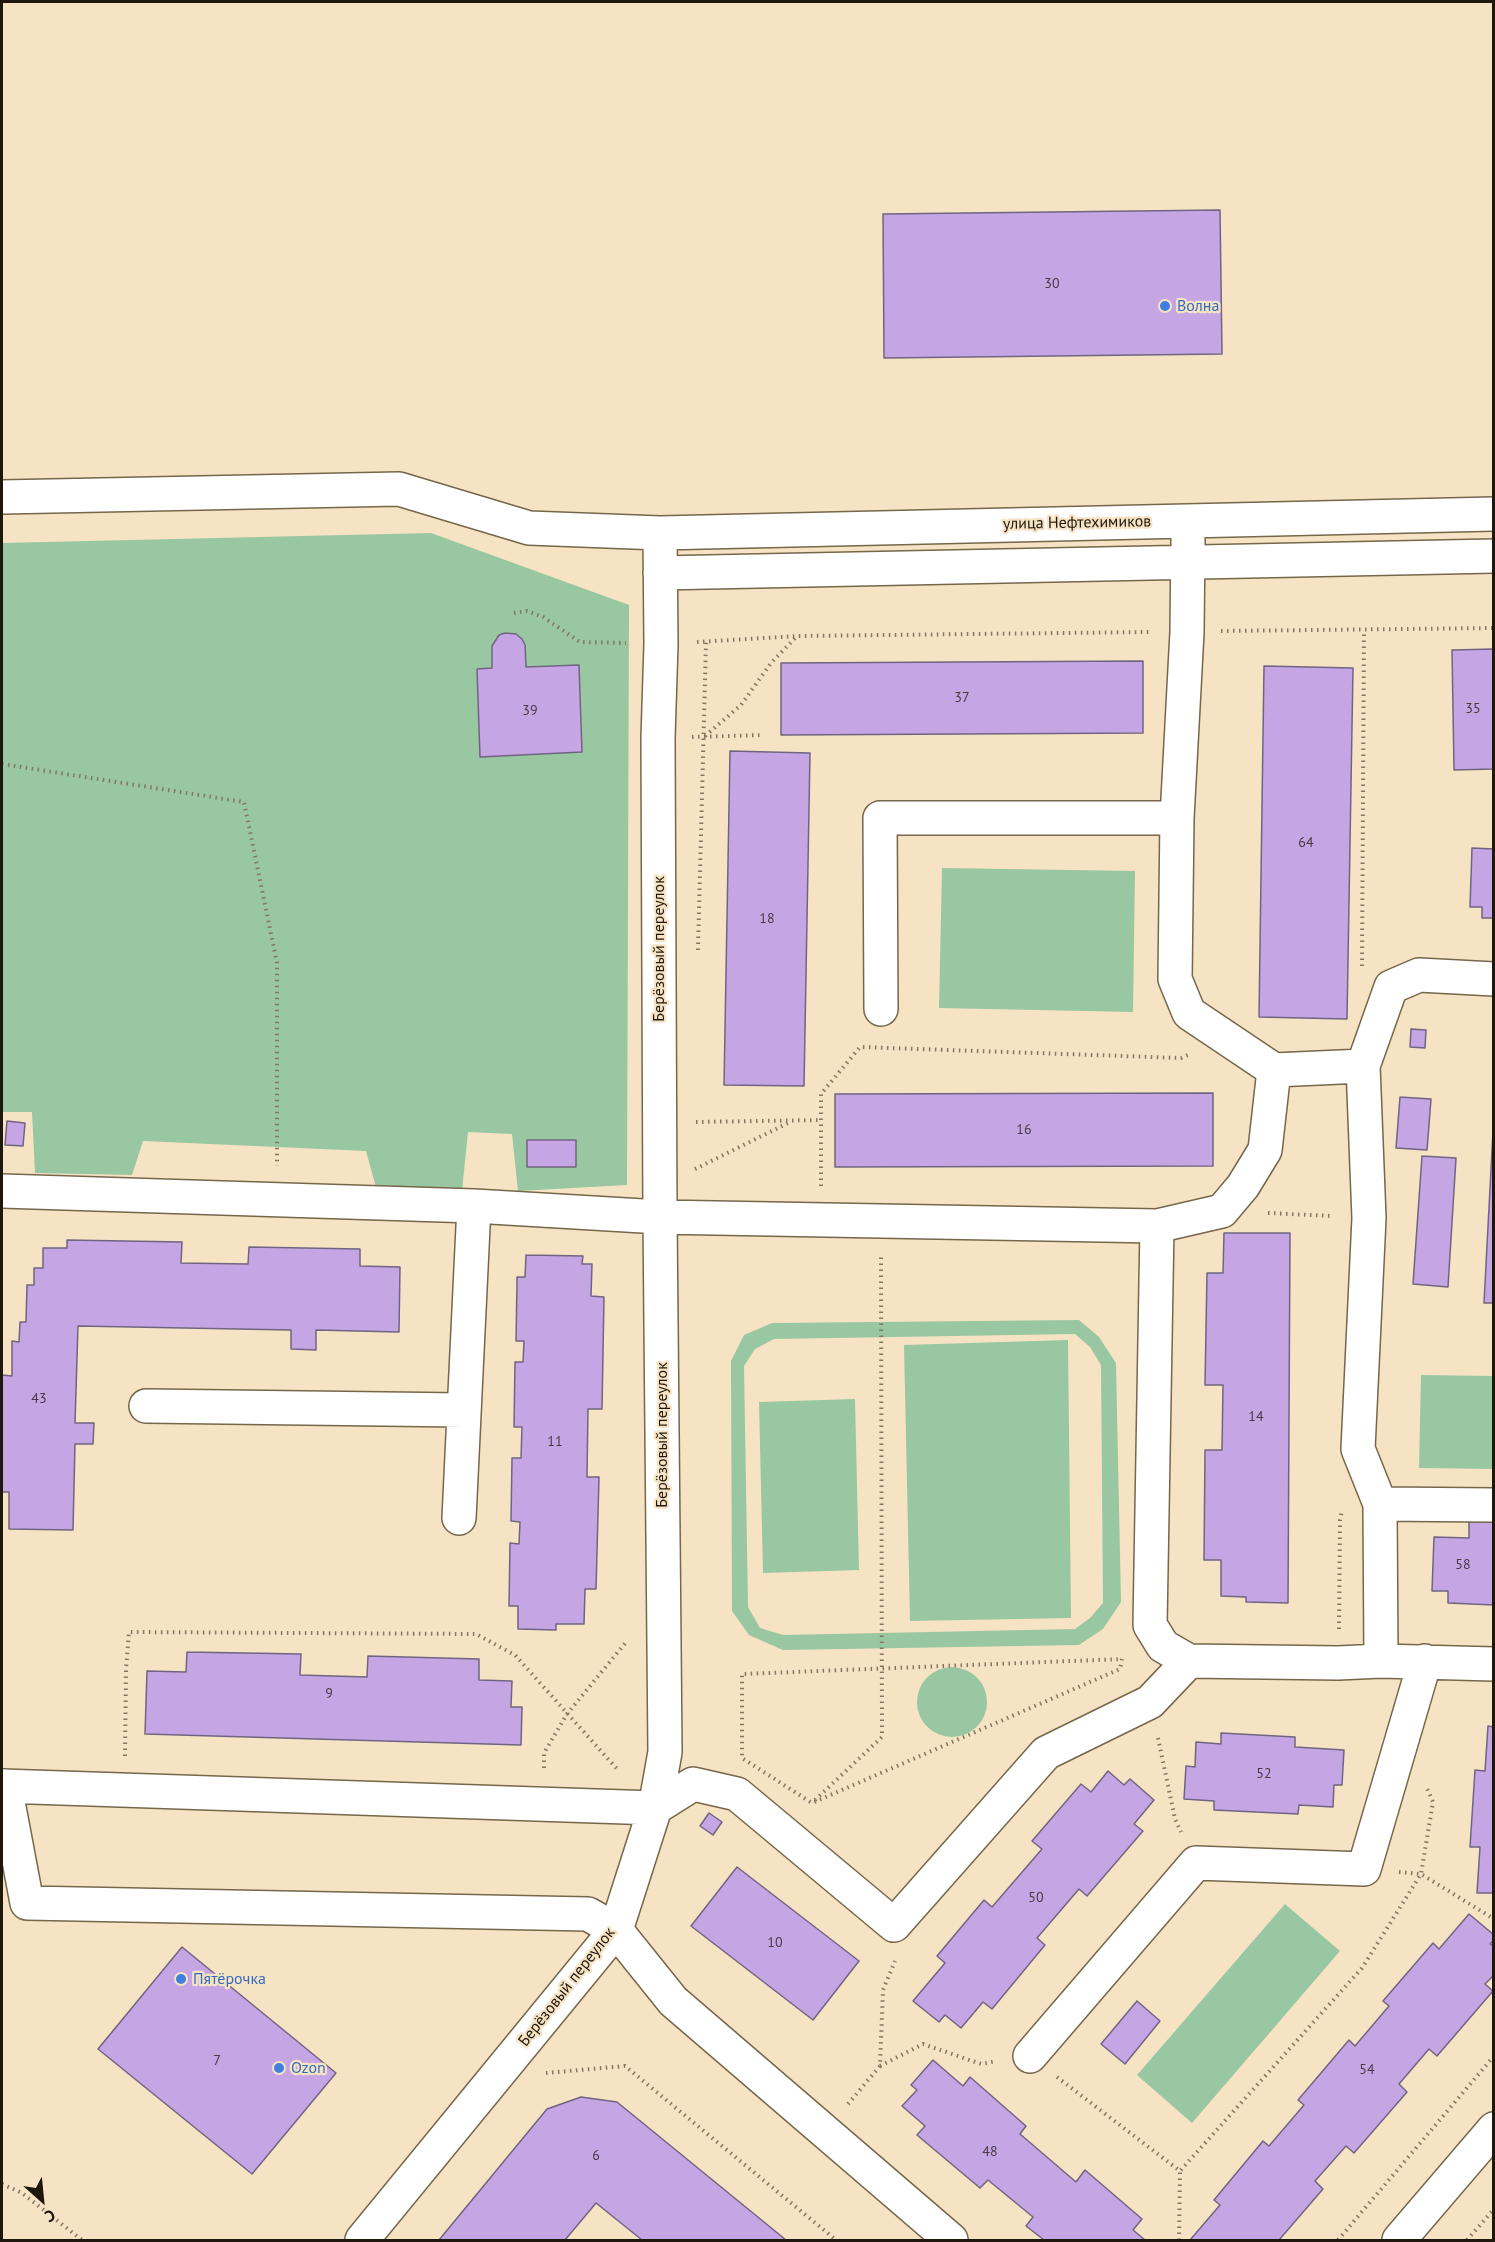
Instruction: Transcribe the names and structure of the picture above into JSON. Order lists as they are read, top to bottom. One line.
{"streets":{"street":["улица Нефтехимиков","Берёзовый переулок"]},"crossings":[["улица Нефтехимиков","Берёзовый переулок"]],"places":["Волна","Пятёрочка","Ozon"],"house_numbers":["30","37","35","39","64","18","16","43","14","11","58","9","52","50","10","7","54","48","6"],"north":"bottom right"}
